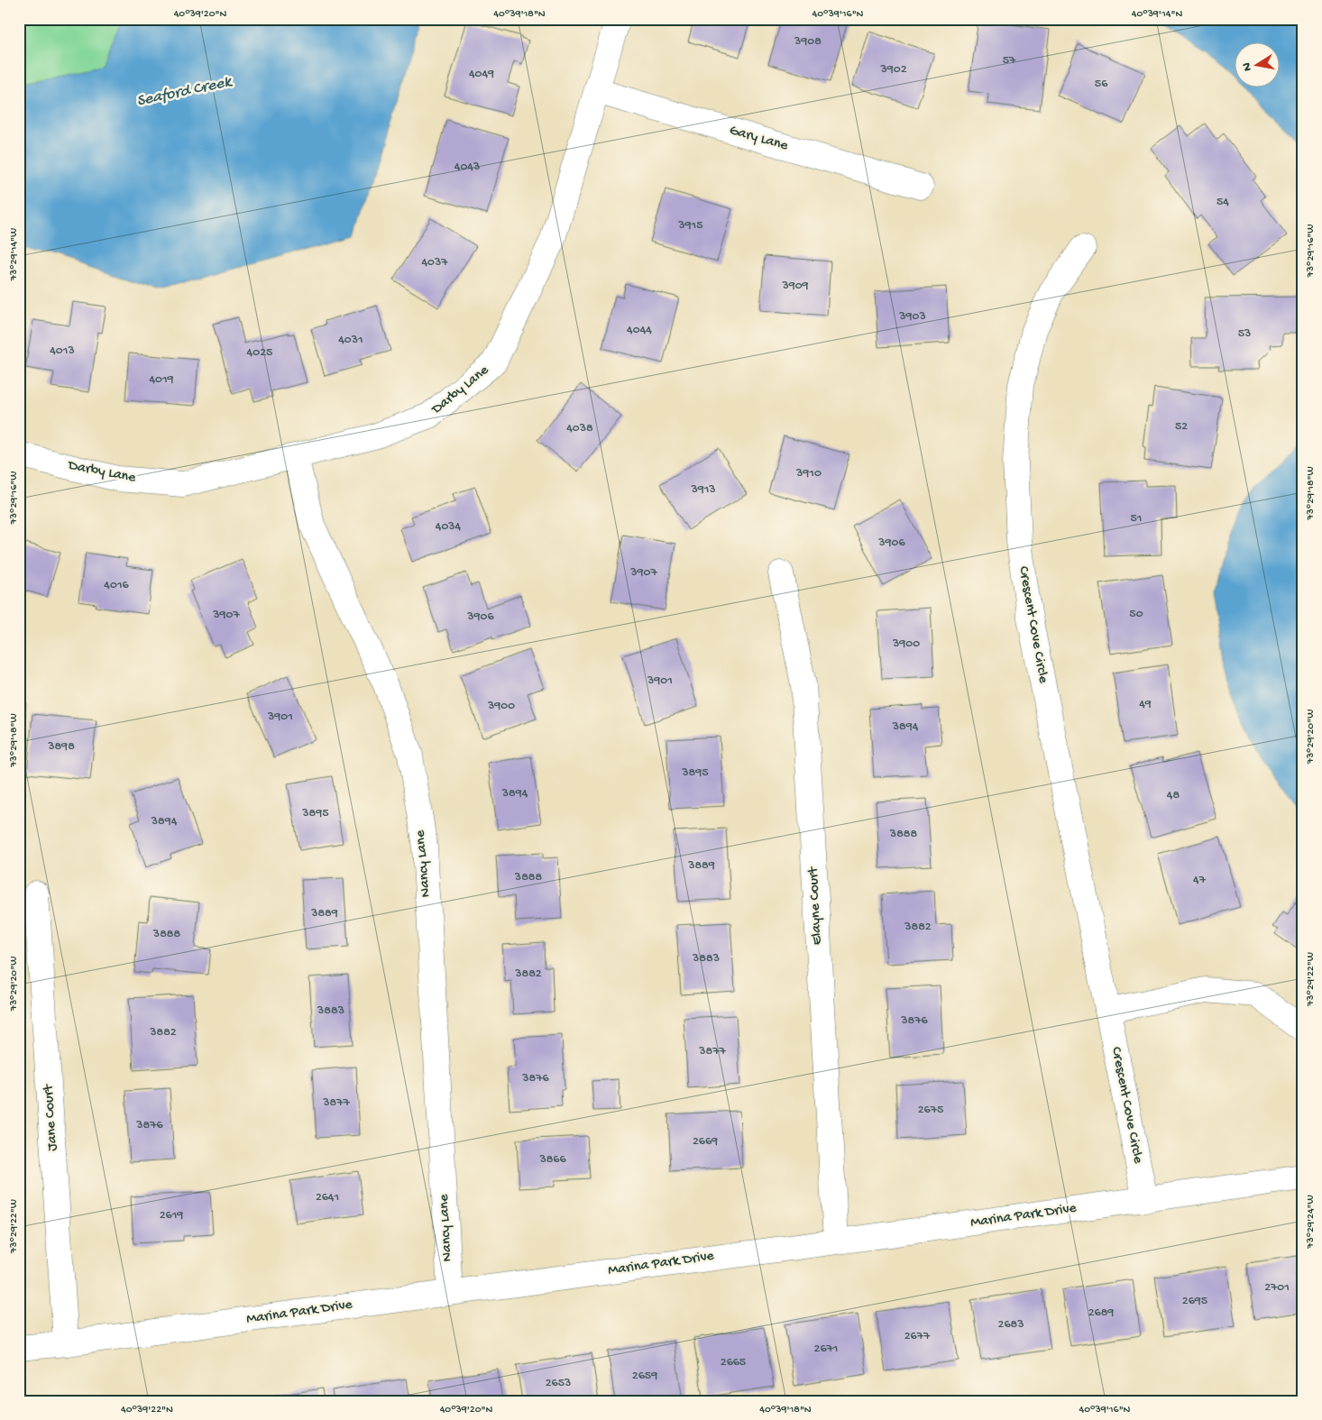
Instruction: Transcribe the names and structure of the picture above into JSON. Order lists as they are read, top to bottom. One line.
{"streets":{"street":["Gary Lane","Darby Lane","Crescent Cove Circle","Nancy Lane","Elayne Court","Jane Court","Marina Park Drive"]},"crossings":[["Gary Lane","Darby Lane"],["Darby Lane","Nancy Lane"],["Crescent Cove Circle","Marina Park Drive"],["Nancy Lane","Marina Park Drive"],["Elayne Court","Marina Park Drive"],["Jane Court","Marina Park Drive"]],"water":["Seaford Creek"],"house_numbers":["3908","57","3902","4049","56","4043","54","3915","4037","3909","3903","4044","53","4031","4013","4025","4019","52","4038","3910","3913","51","4034","3906","3907","4016","50","3907","3906","3900","3901","49","3900","3901","3894","3898","3895","3894","48","3895","3894","3888","3889","3888","47","3889","3882","3888","3883","3882","3883","3876","3882","3877","3876","3877","2675","3876","2669","3866","2641","2619","2701","2695","2689","2683","2677","2671","2665","2659","2653"],"north":"left","coordinates":["40°39'20\"N","40°39'18\"N","40°39'16\"N","40°39'14\"N","73°29'16\"W","73°29'14\"W","73°29'18\"W","73°29'20\"W","73°29'22\"W","73°29'24\"W","40°39'22\"N"]}
